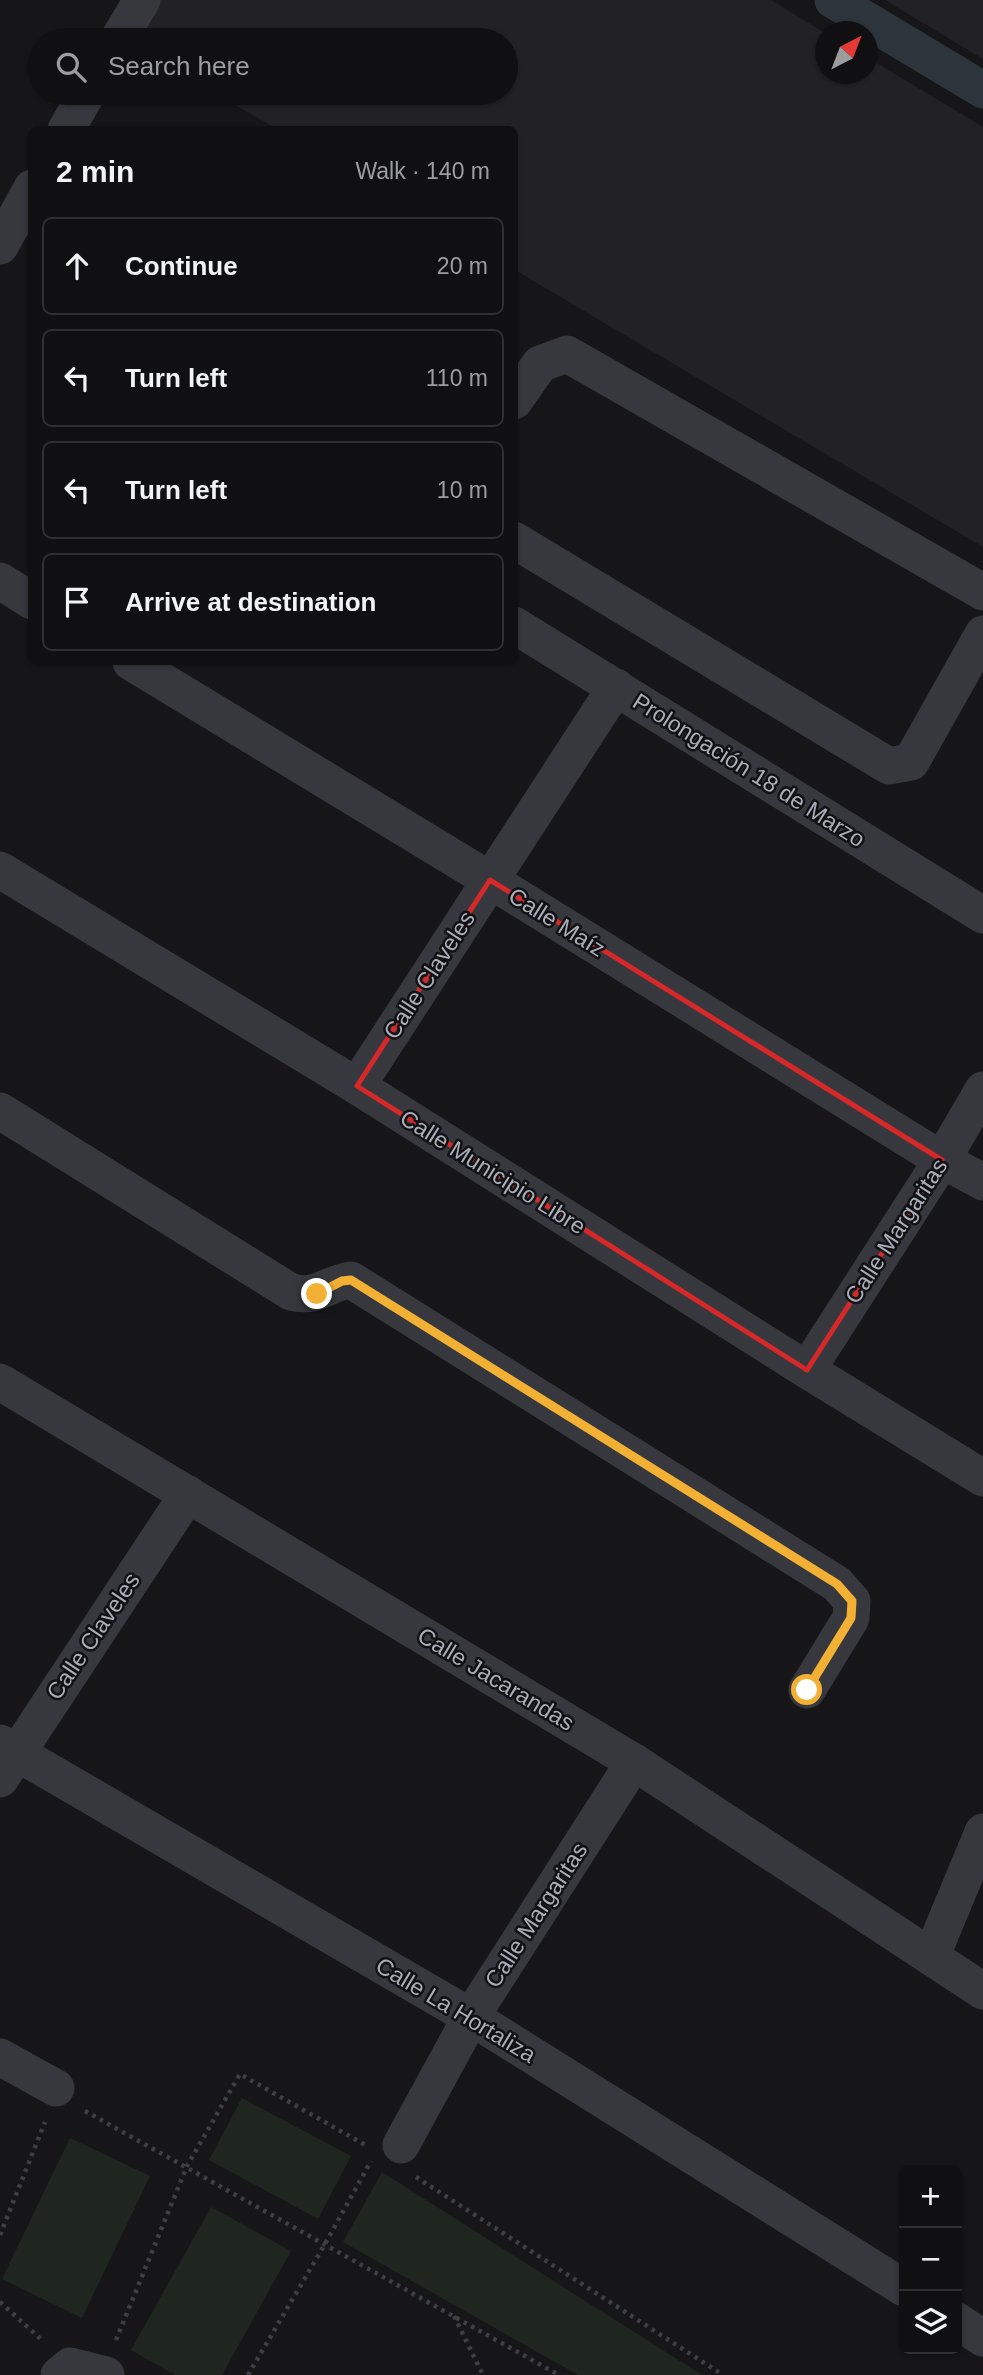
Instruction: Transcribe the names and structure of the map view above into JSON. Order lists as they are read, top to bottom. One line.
{"streets":{"street":["Prolongación 18 de Marzo","Calle Maíz","Calle Claveles","Calle Municipio Libre","Calle Margaritas","Calle Jacarandas","Calle La Hortaliza"]},"crossings":[["Prolongación 18 de Marzo","Calle Claveles"],["Calle Maíz","Calle Claveles"],["Calle Maíz","Calle Margaritas"],["Calle Claveles","Calle Municipio Libre"],["Calle Claveles","Calle Jacarandas"],["Calle Claveles","Calle La Hortaliza"],["Calle Municipio Libre","Calle Margaritas"],["Calle Margaritas","Calle Jacarandas"],["Calle Margaritas","Calle La Hortaliza"]],"north":"top right","page":{"search":"Search here","heading":["2 min","Walk · 140 m"],"list":[["Continue","20 m"],["Turn left","110 m"],["Turn left","10 m"],"Arrive at destination"],"map_buttons":["+","−"]}}
